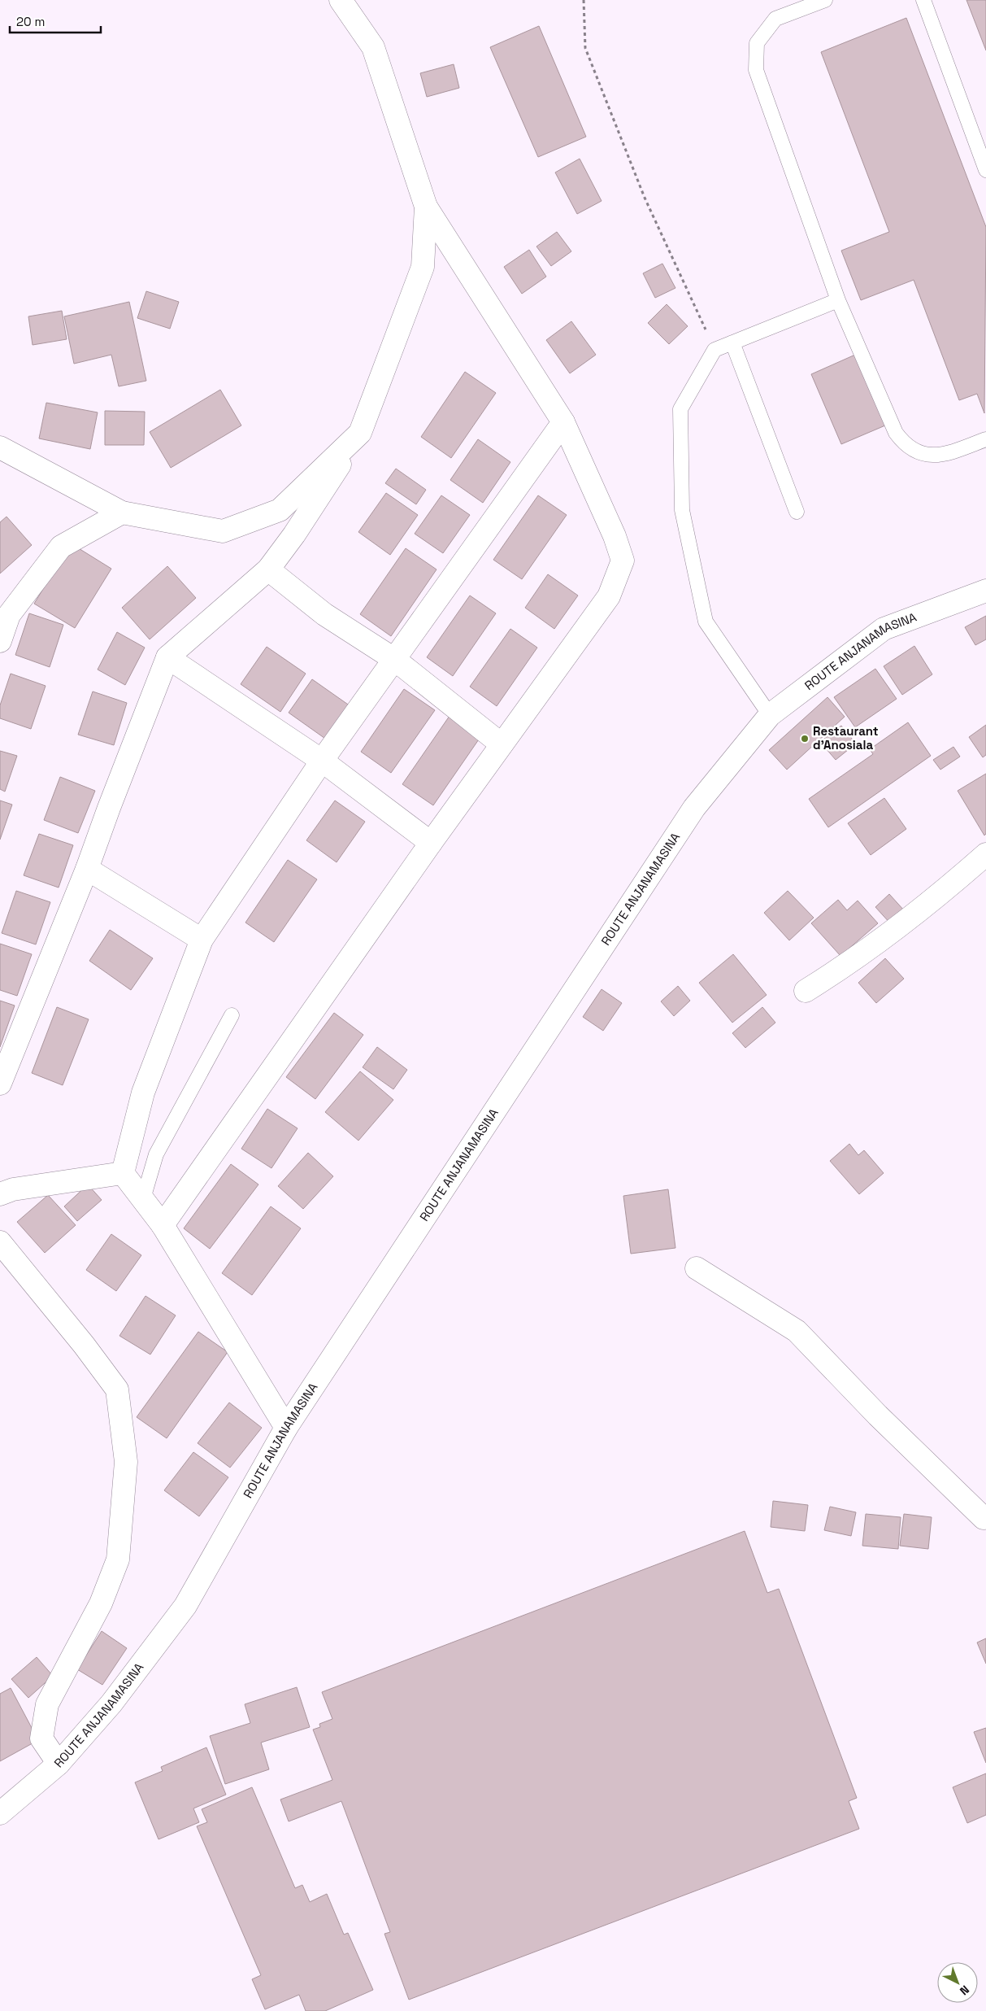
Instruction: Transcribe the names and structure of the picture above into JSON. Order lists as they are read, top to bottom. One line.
{"streets":{"street":["ROUTE ANJANAMASINA"]},"places":["Restaurant d'Anosiala"],"scale_bar":"20 m","north":"bottom right"}
